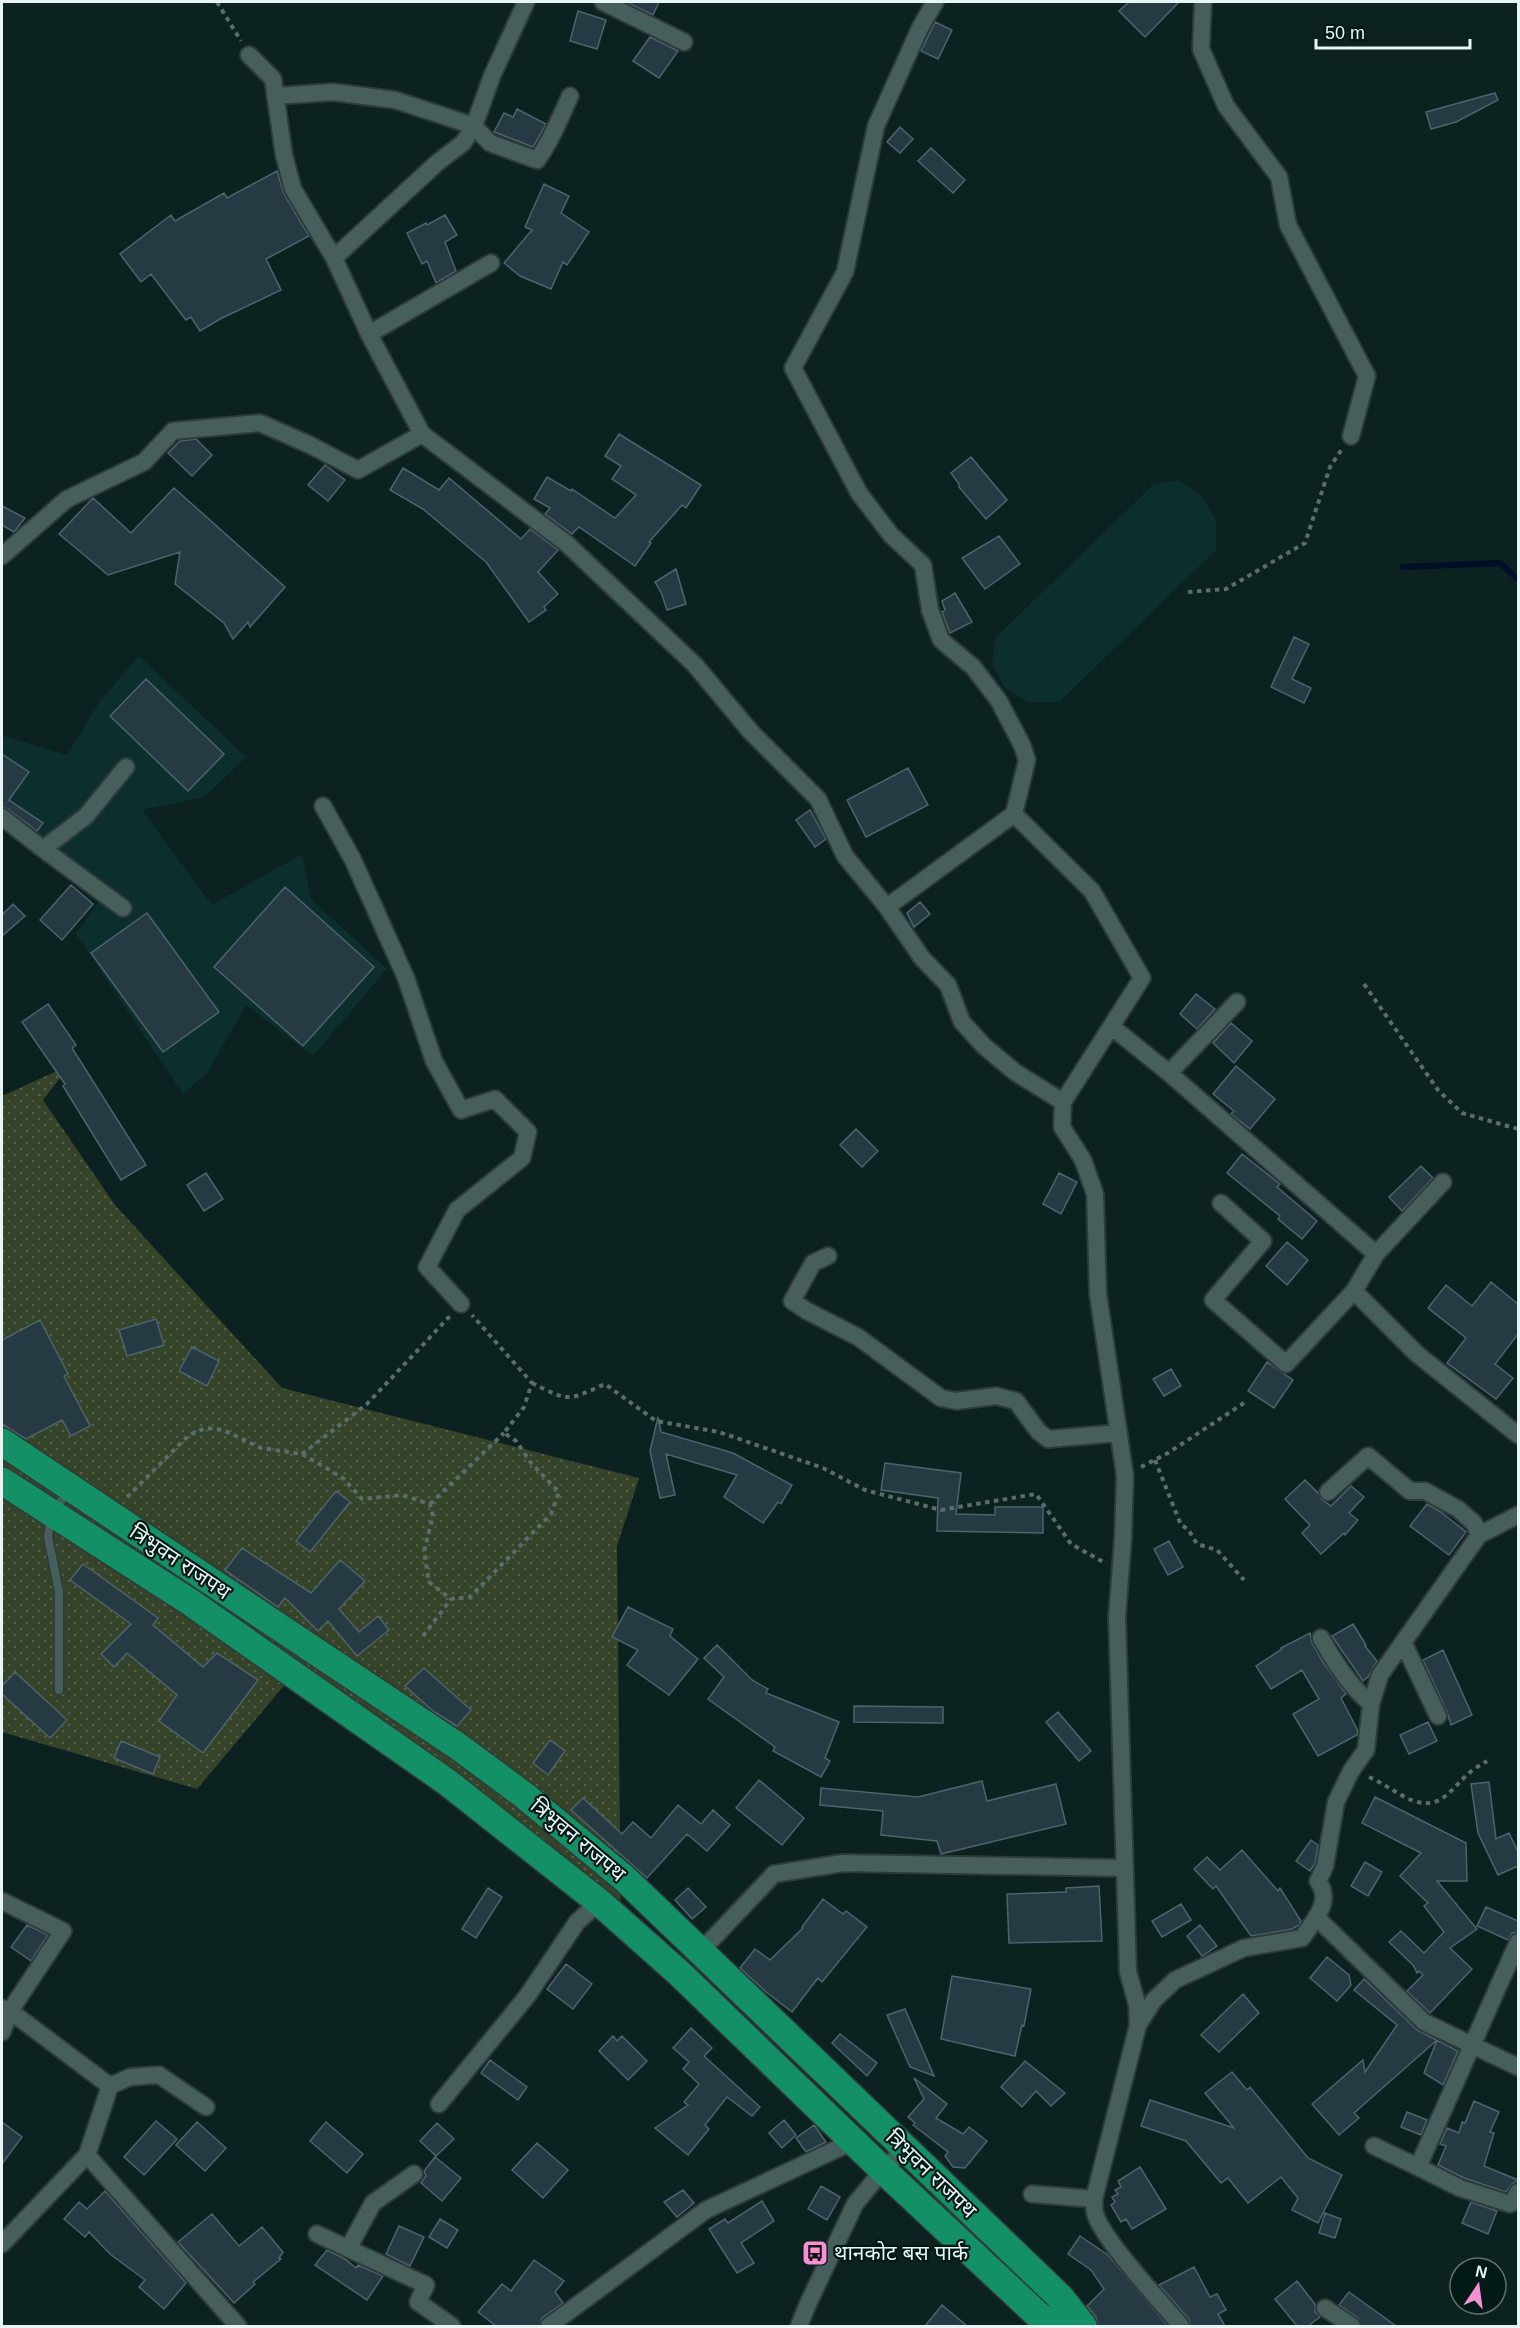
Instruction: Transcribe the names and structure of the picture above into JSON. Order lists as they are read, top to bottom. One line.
{"streets":{"highway":["त्रिभुवन राजपथ"]},"places":{"bus stop":["थानकोट बस पार्क"]},"scale_bar":"50 m","north":"top"}
